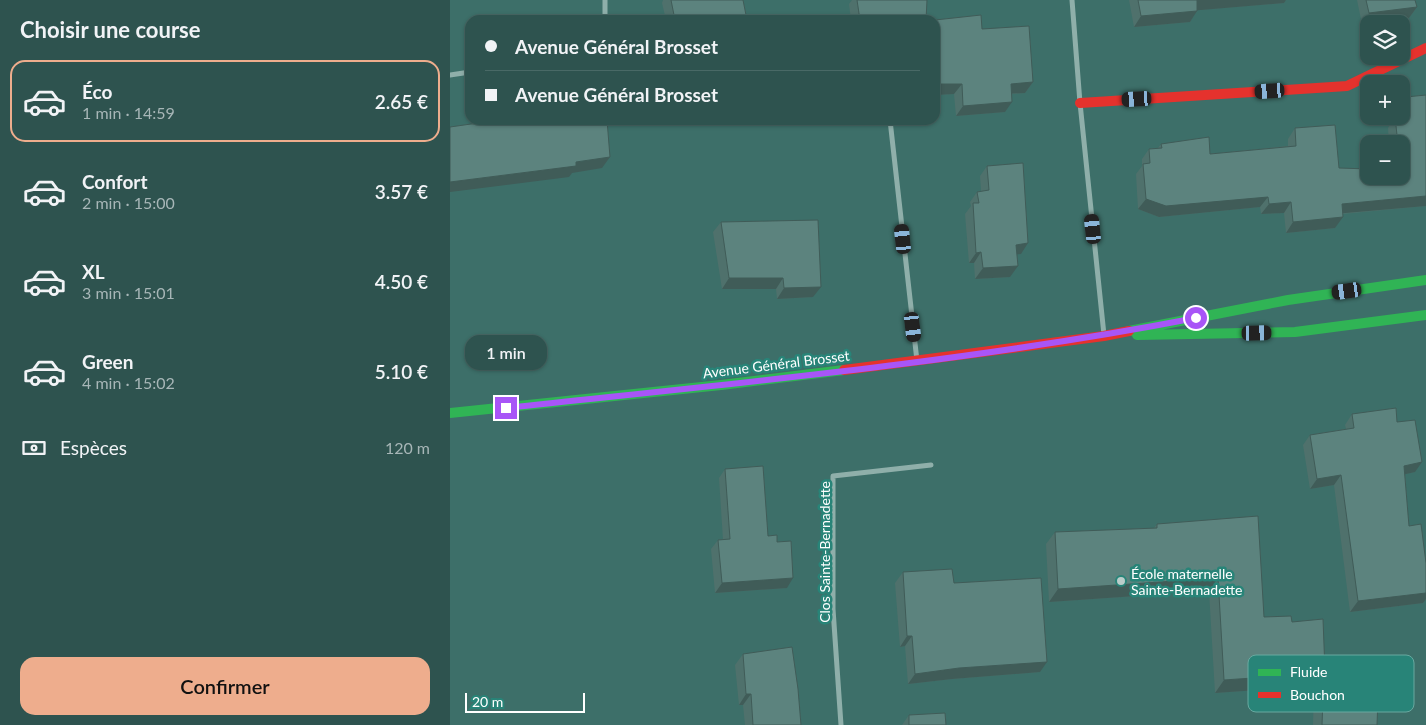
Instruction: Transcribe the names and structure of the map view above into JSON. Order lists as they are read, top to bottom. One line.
{"streets":{"main road":["Avenue Général Brosset"],"street":["Clos Sainte-Bernadette"]},"places":["École maternelle Sainte-Bernadette"],"legend":["Fluide","Bouchon"],"scale_bar":"20 m","page":{"heading":"Choisir une course","map_buttons":["+","−"],"banner":["Avenue Général Brosset","Avenue Général Brosset"],"list":[{"name":"Éco","note":"1 min · 14:59","value":"2.65 €"},{"name":"Confort","note":"2 min · 15:00","value":"3.57 €"},{"name":"XL","note":"3 min · 15:01","value":"4.50 €"},{"name":"Green","note":"4 min · 15:02","value":"5.10 €"}],"bubble":"1 min","pay":["Espèces","120 m"],"buttons":"Confirmer","scale":"20 m"}}
